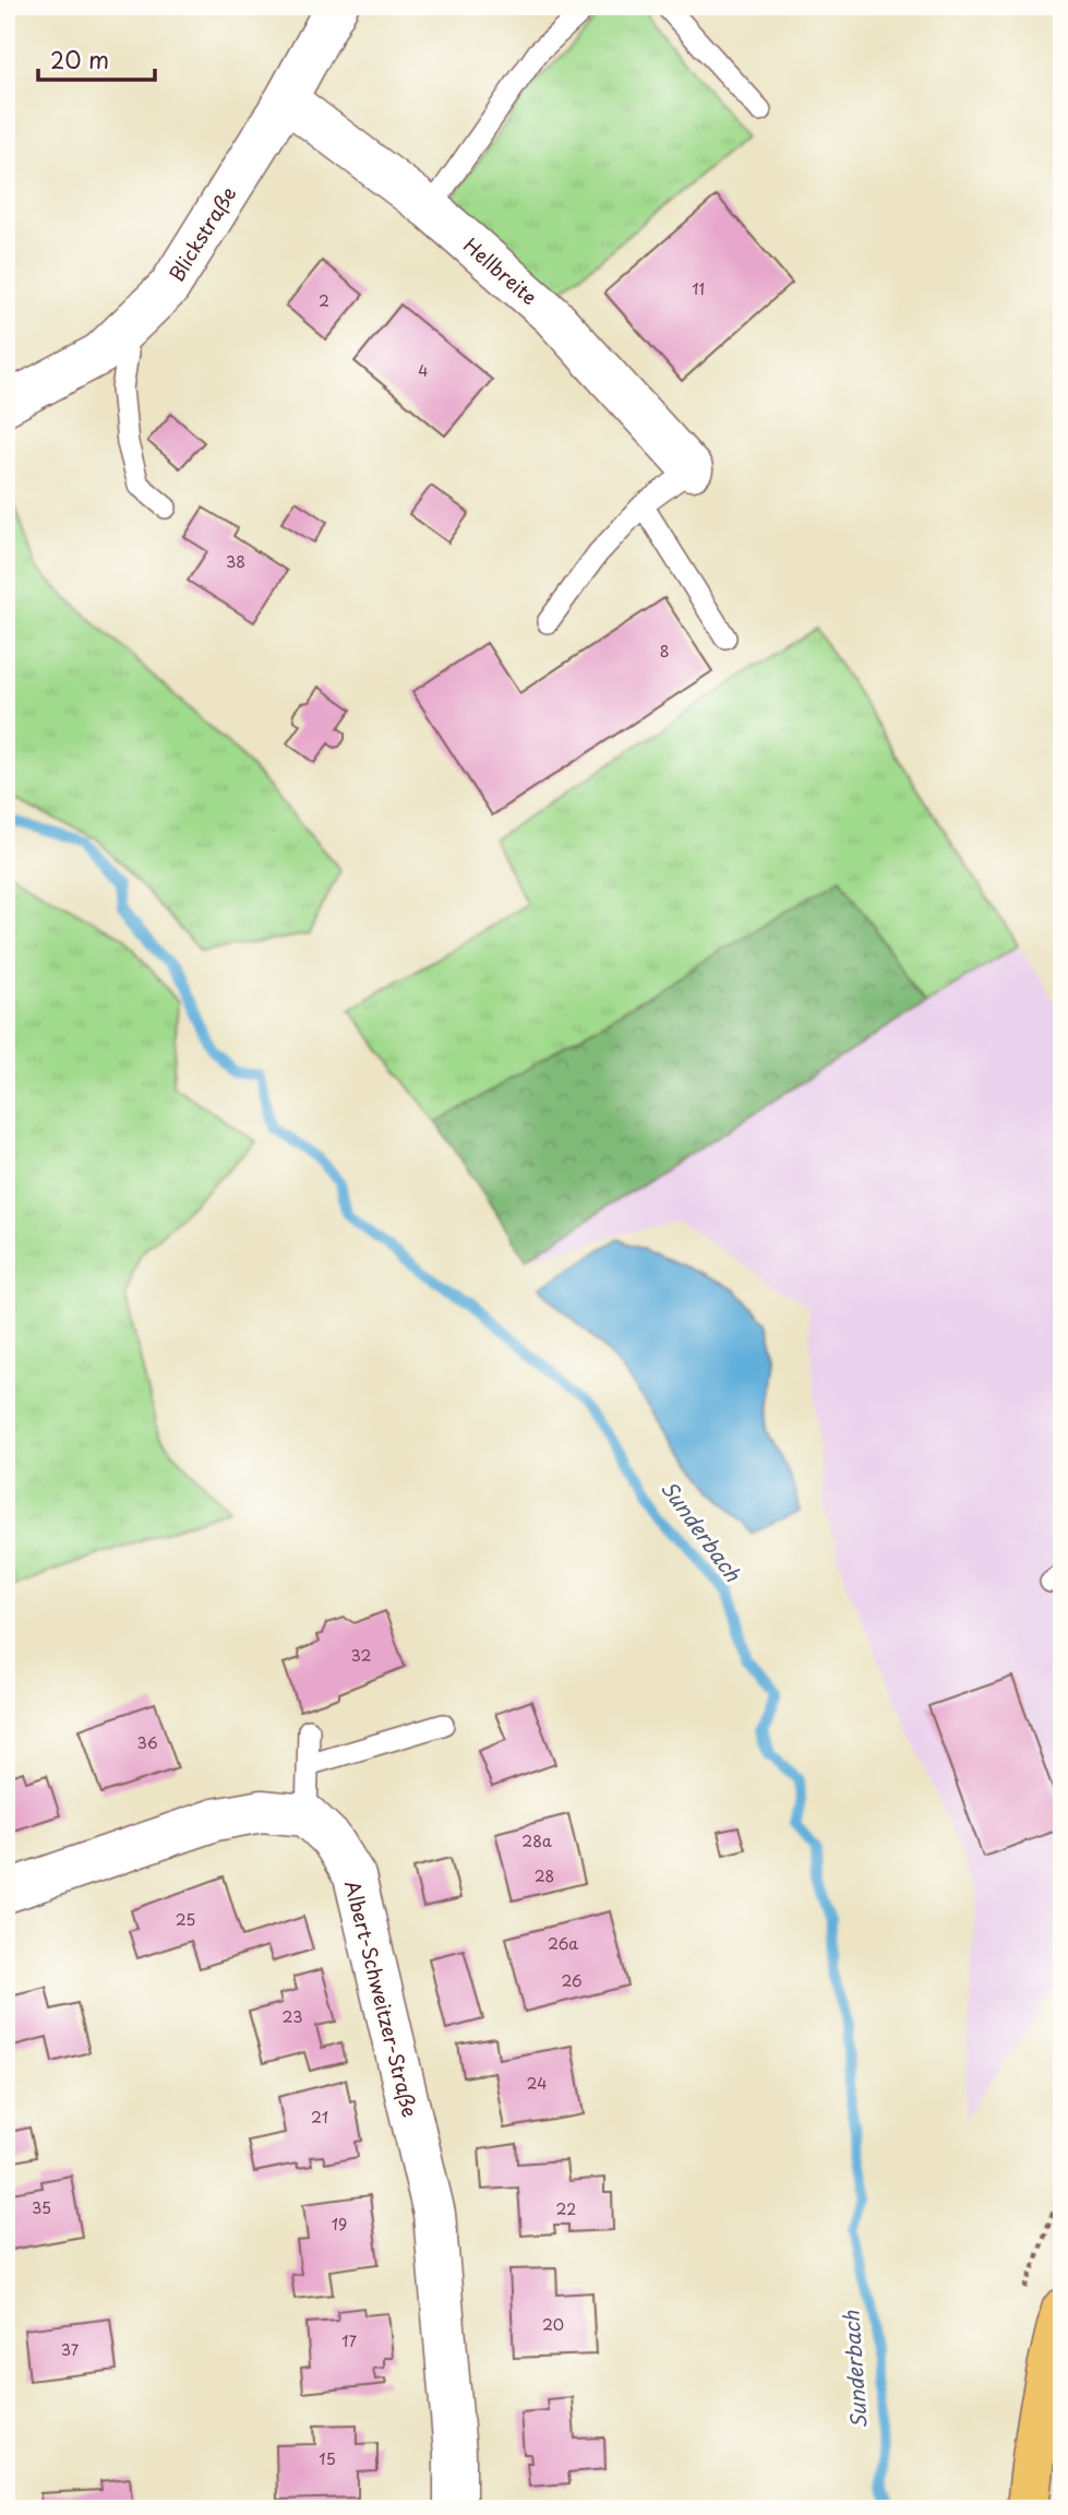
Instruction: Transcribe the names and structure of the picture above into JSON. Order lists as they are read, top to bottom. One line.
{"streets":{"street":["Blickstraße","Hellbreite","Albert-Schweitzer-Straße"]},"crossings":[["Blickstraße","Hellbreite"]],"water":["Sunderbach"],"house_numbers":["11","2","4","38","8","32","36","28a","28","25","26a","26","23","24","21","35","22","19","20","17","37","15"],"scale_bar":"20 m"}
